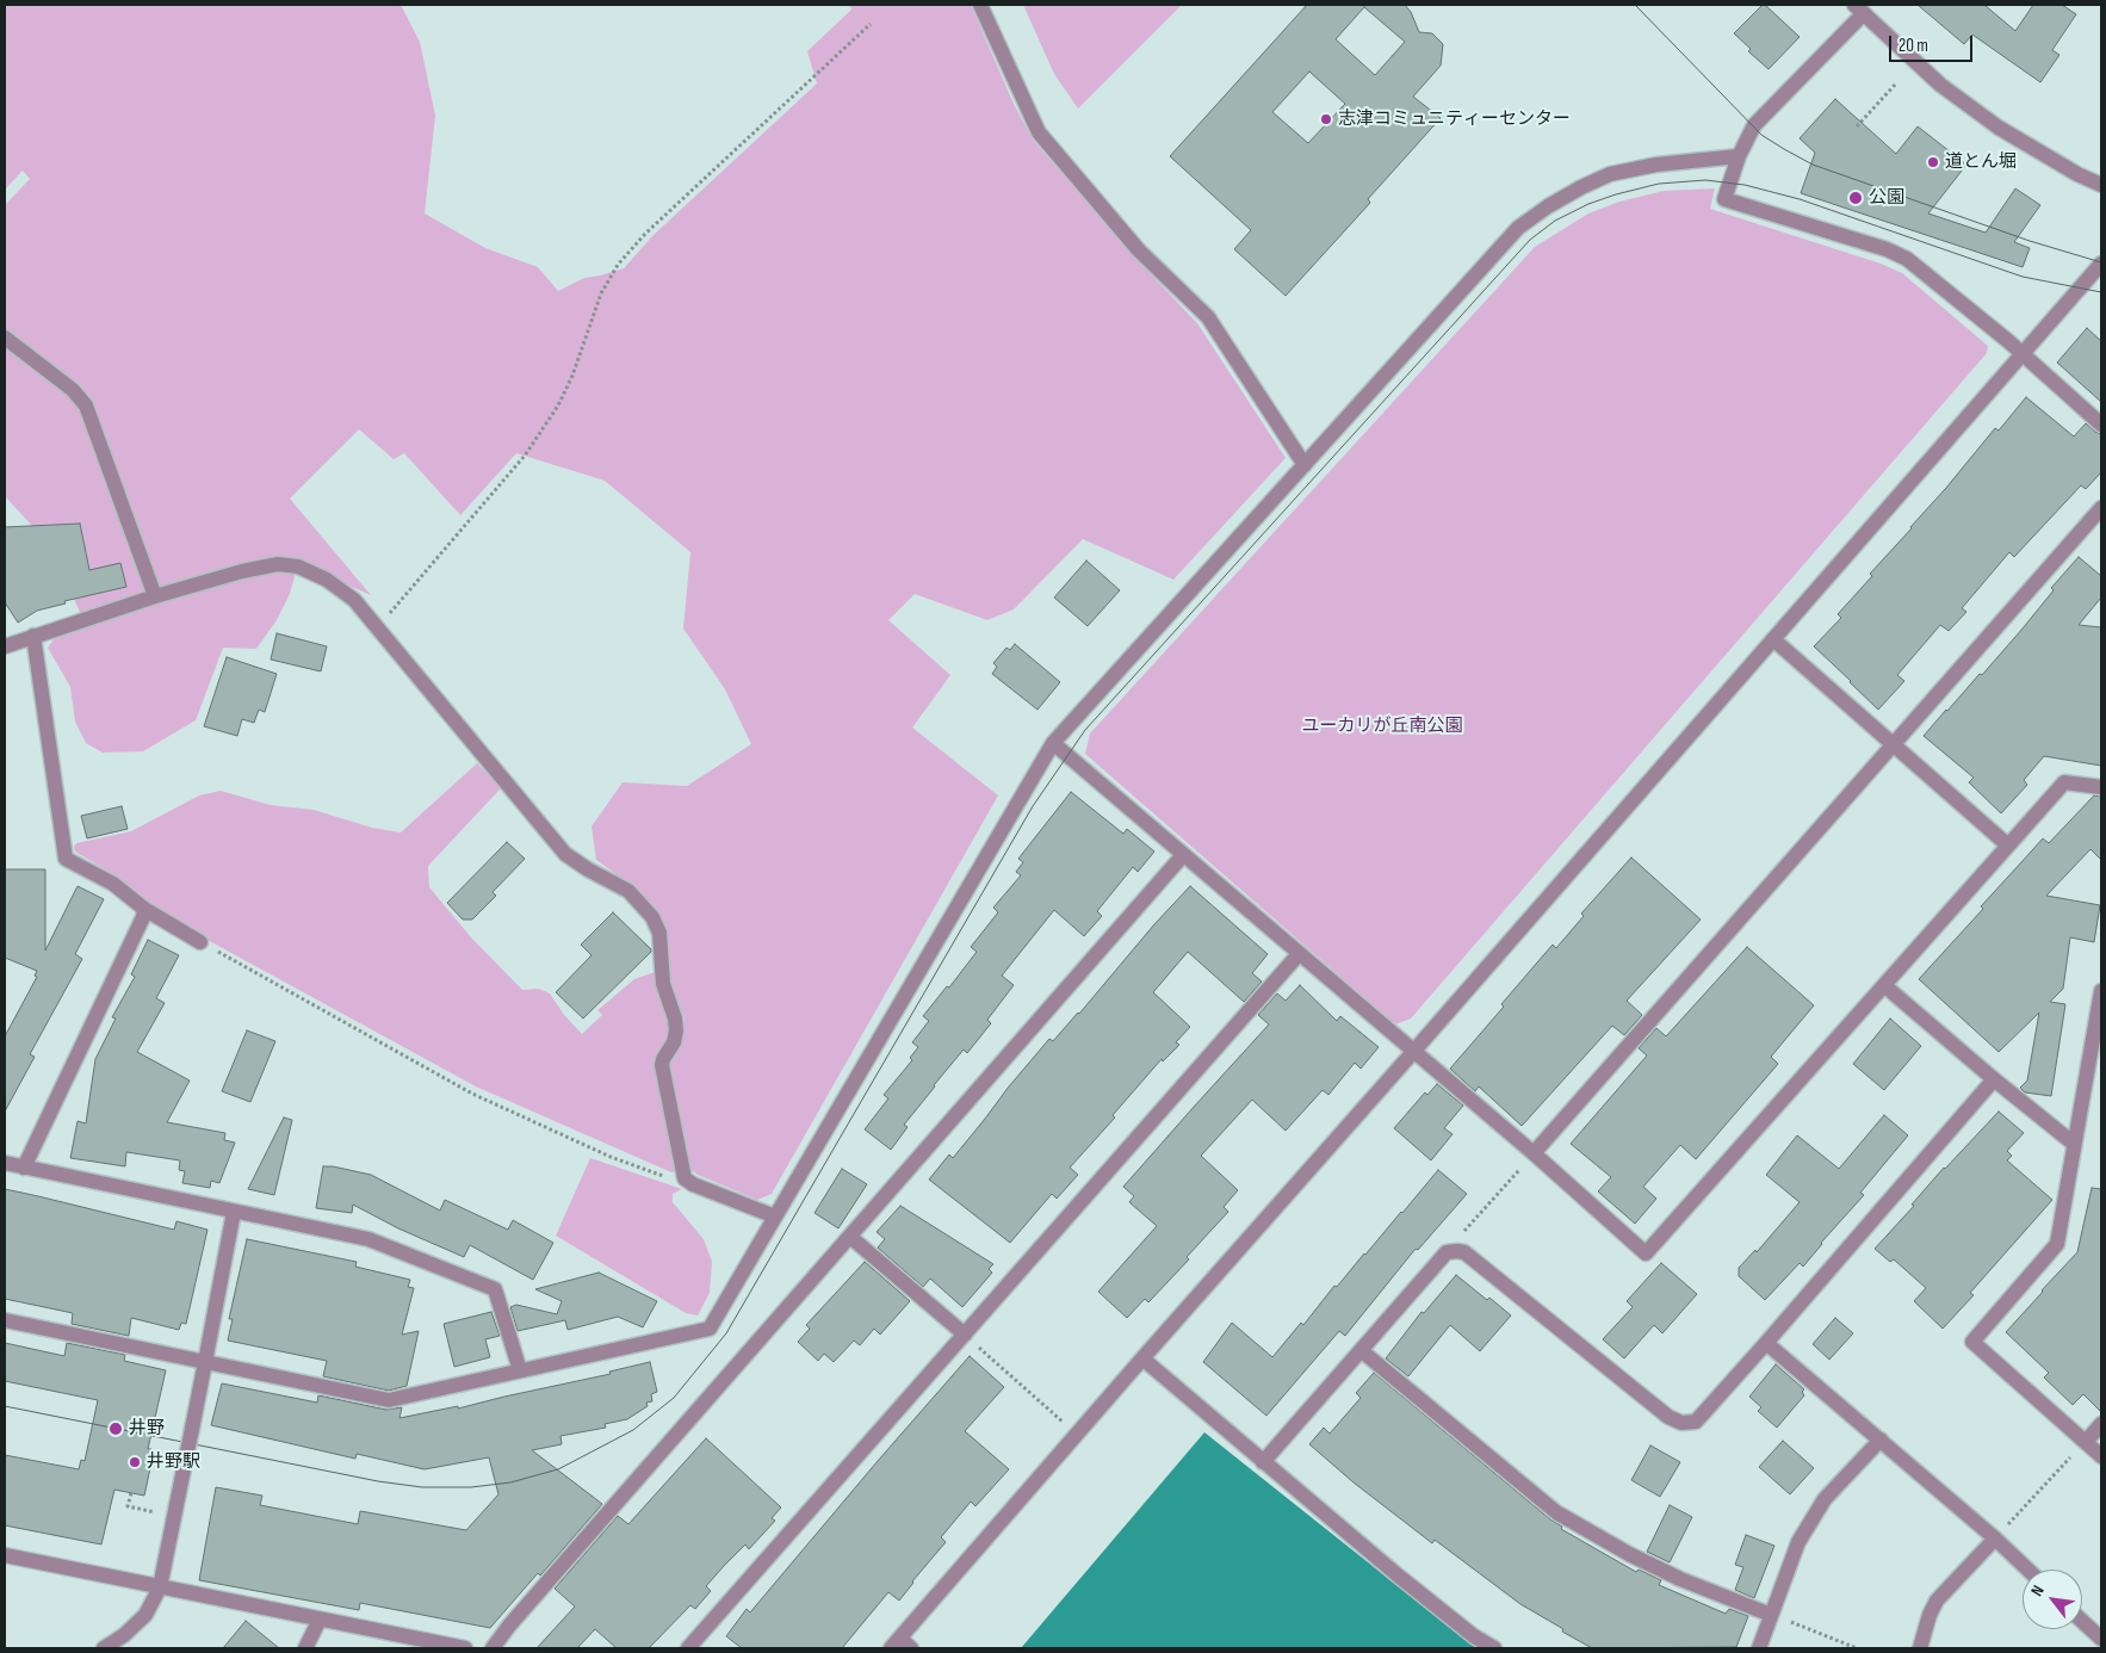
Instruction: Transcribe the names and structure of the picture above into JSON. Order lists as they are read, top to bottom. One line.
{"parks":["ユーカリが丘南公園"],"places":["志津コミュニティーセンター","道とん堀","公園","井野","井野駅"],"scale_bar":"20 m","north":"top left"}
